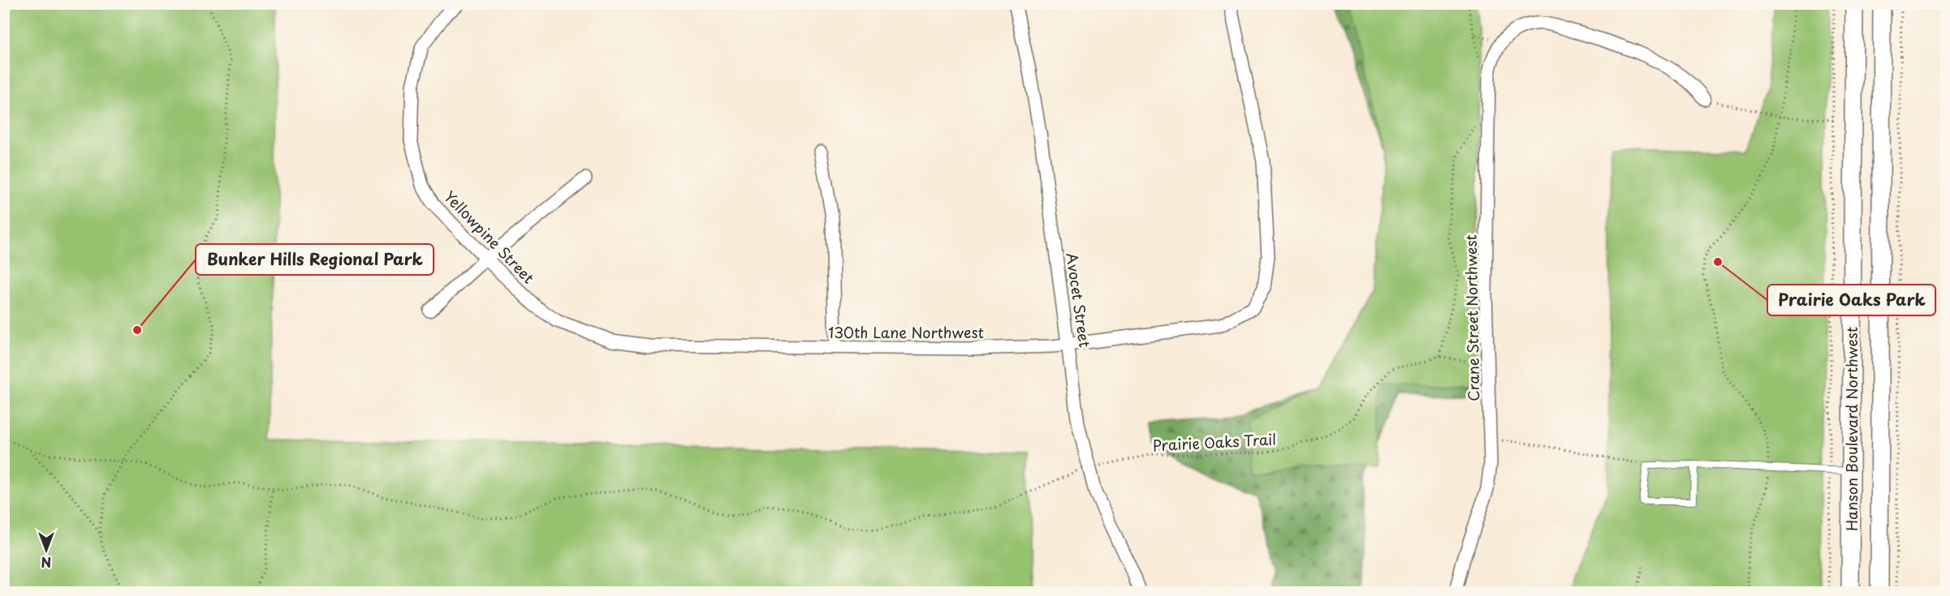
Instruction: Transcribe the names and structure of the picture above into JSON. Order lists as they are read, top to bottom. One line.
{"streets":{"main road":["Hanson Boulevard Northwest"],"street":["Yellowpine Street","Avocet Street","Crane Street Northwest","130th Lane Northwest"],"path":["Prairie Oaks Trail"]},"crossings":[["Yellowpine Street","130th Lane Northwest"],["Avocet Street","130th Lane Northwest"],["Crane Street Northwest","Prairie Oaks Trail"]],"places":["Prairie Oaks Park","Bunker Hills Regional Park"],"north":"bottom"}
